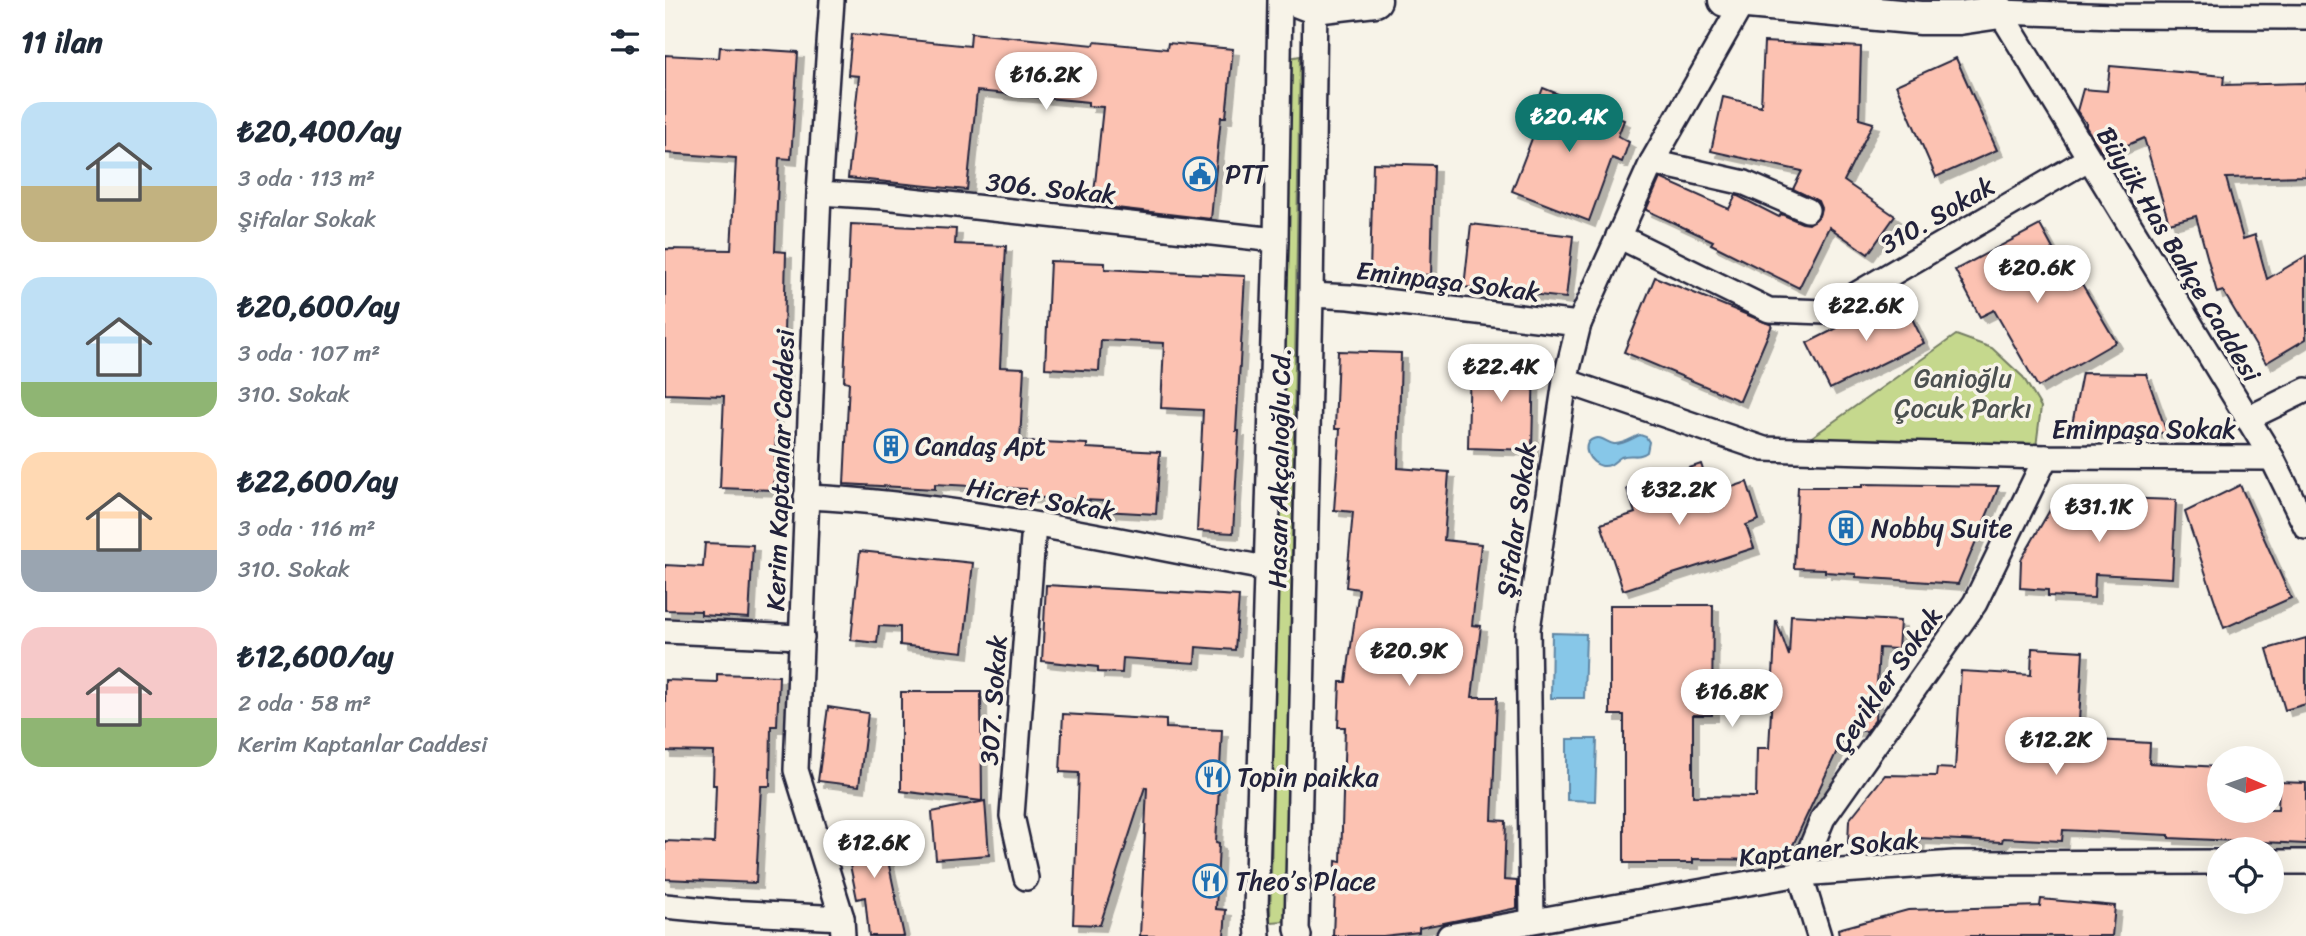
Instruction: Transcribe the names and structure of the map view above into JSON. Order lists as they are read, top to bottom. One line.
{"streets":{"street":["306. Sokak","310. Sokak","Büyük Has Bahçe Caddesi","Eminpaşa Sokak","Hasan Akçalıoğlu Cd.","Kerim Kaptanlar Caddesi","Hicret Sokak","Şifalar Sokak","Çevikler Sokak","307. Sokak","Kaptaner Sokak"]},"crossings":[["306. Sokak","Hasan Akçalıoğlu Cd."],["306. Sokak","Kerim Kaptanlar Caddesi"],["310. Sokak","Büyük Has Bahçe Caddesi"],["310. Sokak","Şifalar Sokak"],["Büyük Has Bahçe Caddesi","Eminpaşa Sokak"],["Eminpaşa Sokak","Hasan Akçalıoğlu Cd."],["Eminpaşa Sokak","Şifalar Sokak"],["Eminpaşa Sokak","Çevikler Sokak"],["Hasan Akçalıoğlu Cd.","Hicret Sokak"],["Kerim Kaptanlar Caddesi","Hicret Sokak"],["Hicret Sokak","307. Sokak"],["Şifalar Sokak","Kaptaner Sokak"],["Çevikler Sokak","Kaptaner Sokak"]],"parks":["Ganioğlu Çocuk Parkı"],"places":{"public building":["PTT"],"building":["Candaş Apt","Nobby Suite"],"restaurant":["Topin paikka","Theo’s Place"]},"north":"right","page":{"heading":"11 ilan","price":["₺16.2K","₺20.4K","₺20.6K","₺22.6K","₺22.4K","₺32.2K","₺31.1K","₺20.9K","₺16.8K","₺12.2K","₺12.6K"],"list":[{"name":"₺20,400/ay","note":"3 oda · 113 m² · Şifalar Sokak"},{"name":"₺20,600/ay","note":"3 oda · 107 m² · 310. Sokak"},{"name":"₺22,600/ay","note":"3 oda · 116 m² · 310. Sokak"},{"name":"₺12,600/ay","note":"2 oda · 58 m² · Kerim Kaptanlar Caddesi"}]}}
